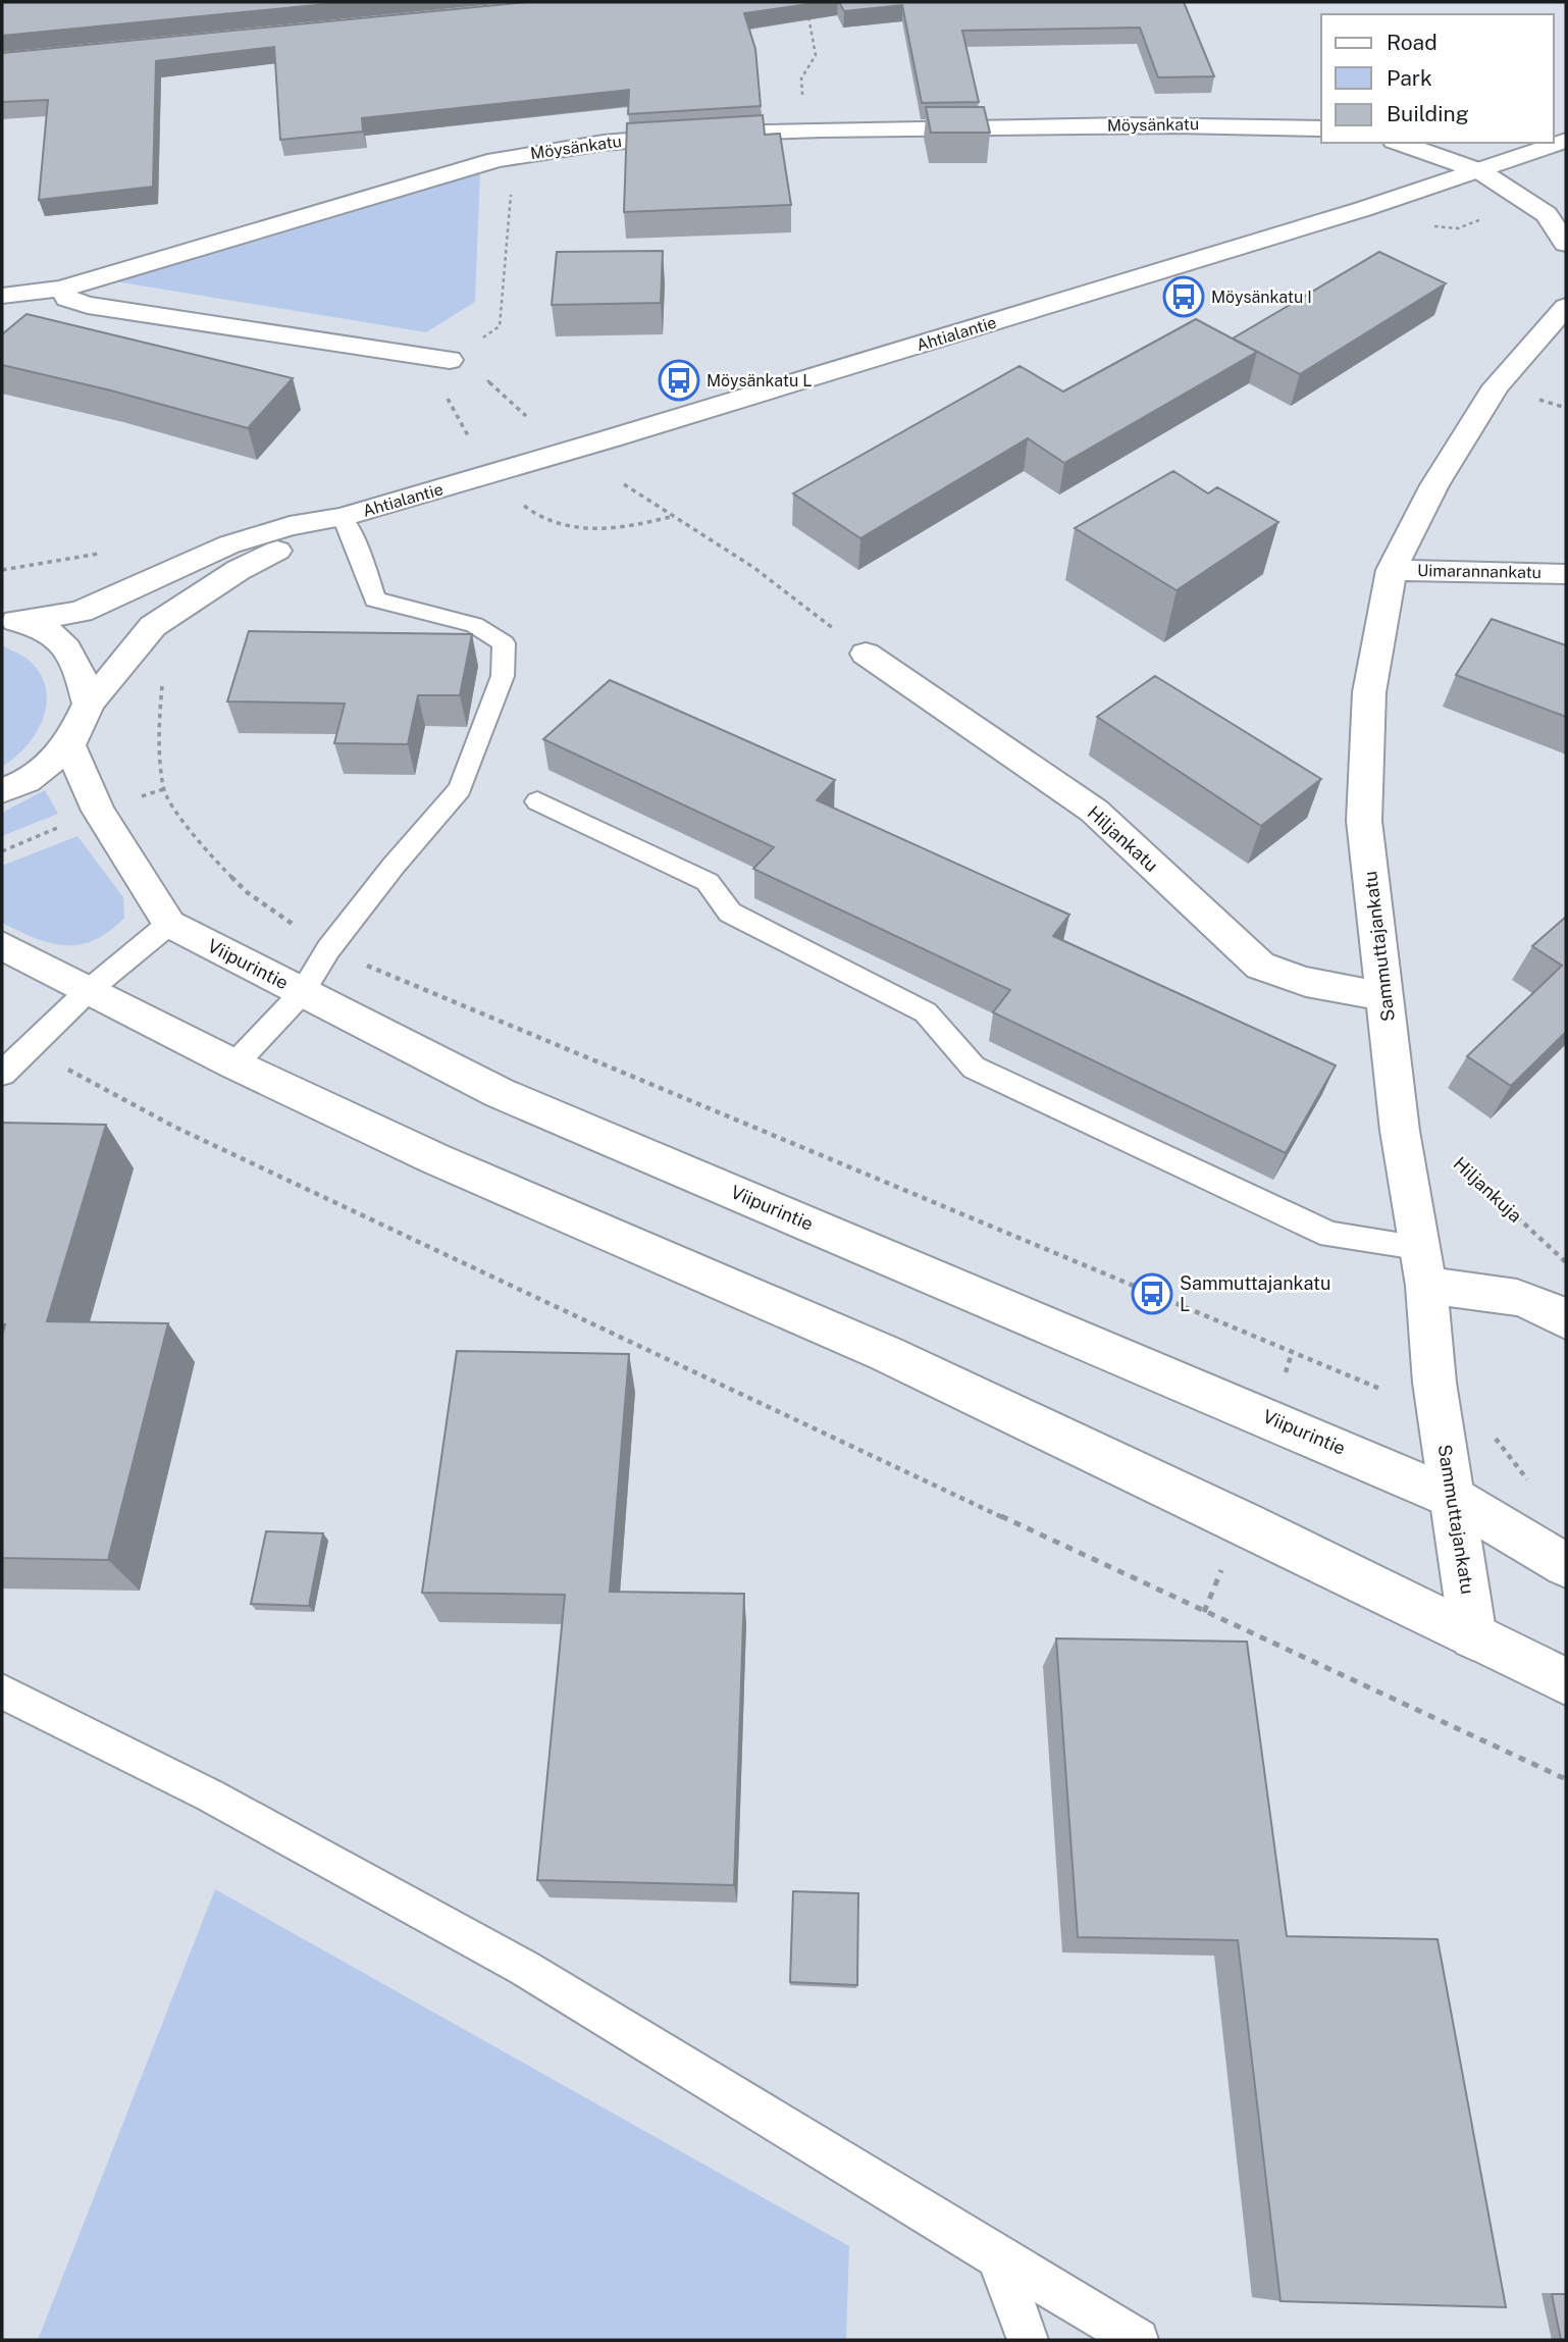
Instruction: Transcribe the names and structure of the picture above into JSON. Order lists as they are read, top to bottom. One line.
{"streets":{"main road":["Möysänkatu","Ahtialantie","Uimarannankatu","Hiljankatu","Sammuttajankatu","Viipurintie"],"path":["Hiljankuja"]},"crossings":[["Uimarannankatu","Sammuttajankatu"],["Hiljankatu","Sammuttajankatu"],["Sammuttajankatu","Viipurintie"],["Sammuttajankatu","Hiljankuja"]],"places":{"bus stop":["Möysänkatu I","Möysänkatu L","Sammuttajankatu L"]},"legend":["Road","Park","Building"]}
